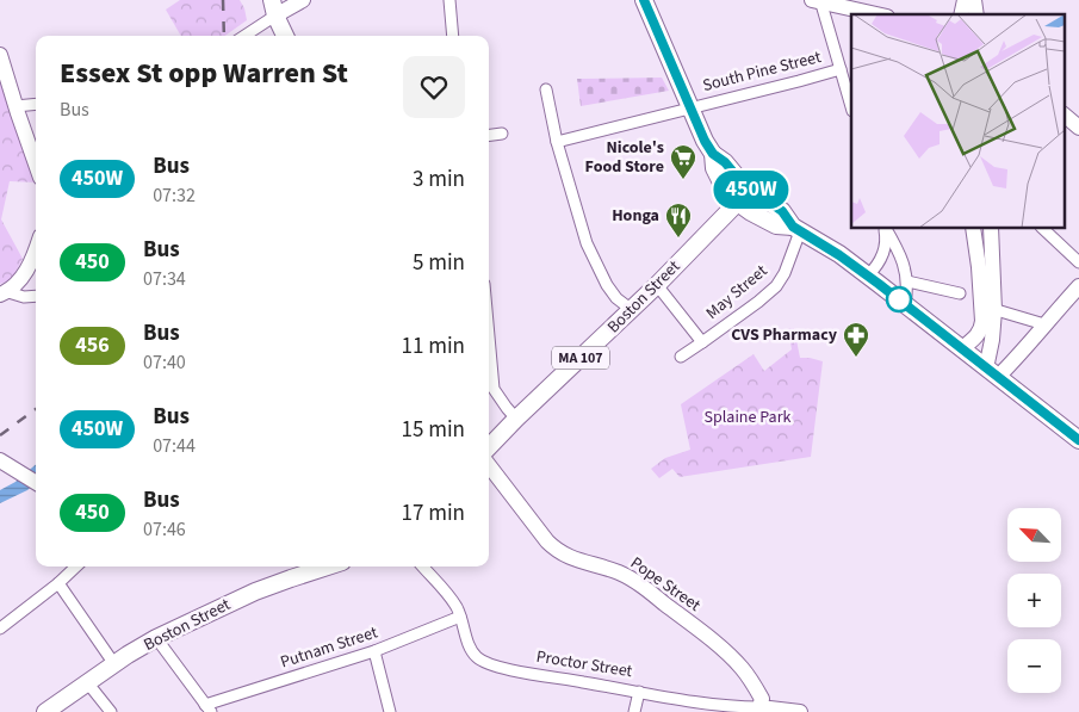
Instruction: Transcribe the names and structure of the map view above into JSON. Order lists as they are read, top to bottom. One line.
{"streets":{"main road":["Boston Street","MA 107"],"street":["South Pine Street","May Street","Pope Street","Putnam Street","Proctor Street"]},"crossings":[["May Street","Boston Street"],["Pope Street","Proctor Street"],["Putnam Street","Proctor Street"]],"parks":["Splaine Park"],"places":{"supermarket":["Nicole's Food Store"],"restaurant":["Honga"],"pharmacy":["CVS Pharmacy"]},"lines":["bus line 450W"],"north":"top left","page":{"on_map":"450W","heading":["Essex St opp Warren St","Bus"],"list":[{"mark":"450W","name":"Bus","note":"07:32","value":"3 min"},{"mark":"450","name":"Bus","note":"07:34","value":"5 min"},{"mark":"456","name":"Bus","note":"07:40","value":"11 min"},{"mark":"450W","name":"Bus","note":"07:44","value":"15 min"},{"mark":"450","name":"Bus","note":"07:46","value":"17 min"}],"map_buttons":["+","−"]}}
